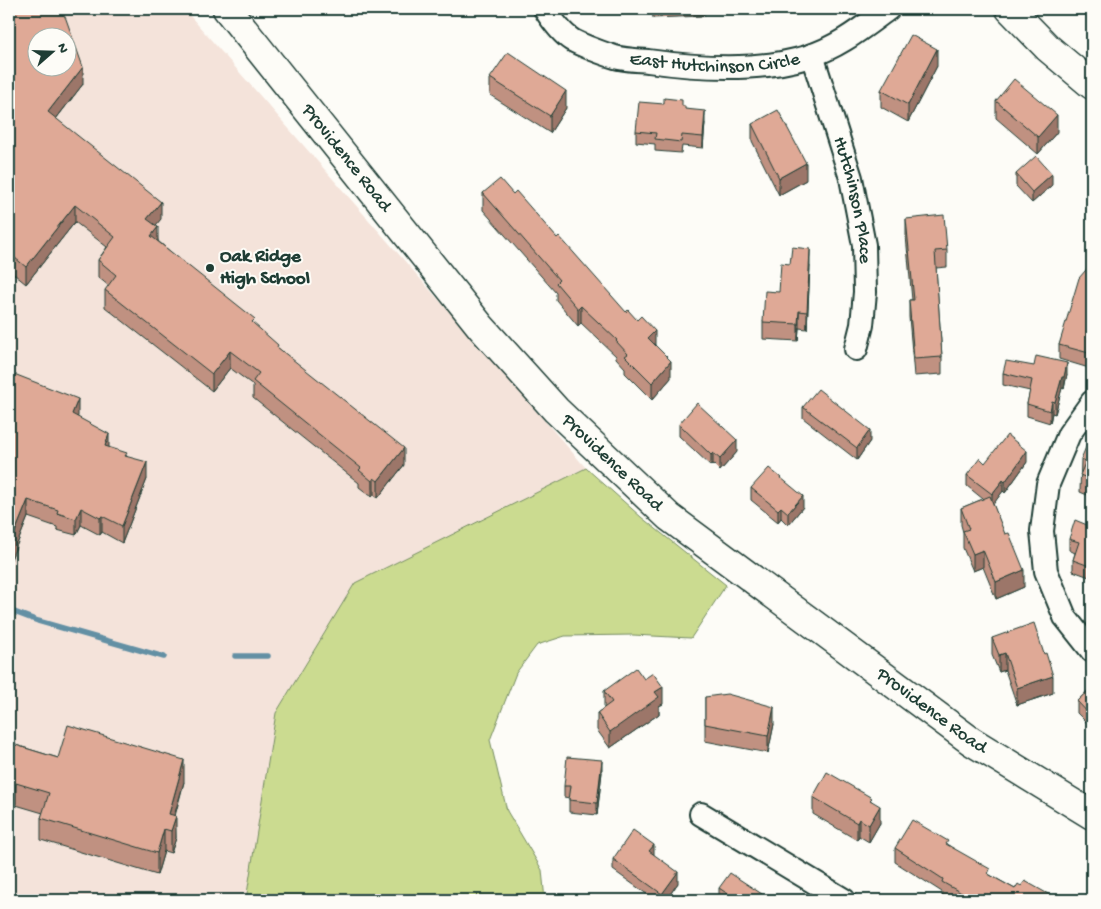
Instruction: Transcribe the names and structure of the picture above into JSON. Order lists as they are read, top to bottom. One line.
{"streets":{"street":["East Hutchinson Circle","Providence Road","Hutchinson Place"]},"crossings":[["East Hutchinson Circle","Hutchinson Place"]],"places":["Oak Ridge High School"],"north":"right"}
